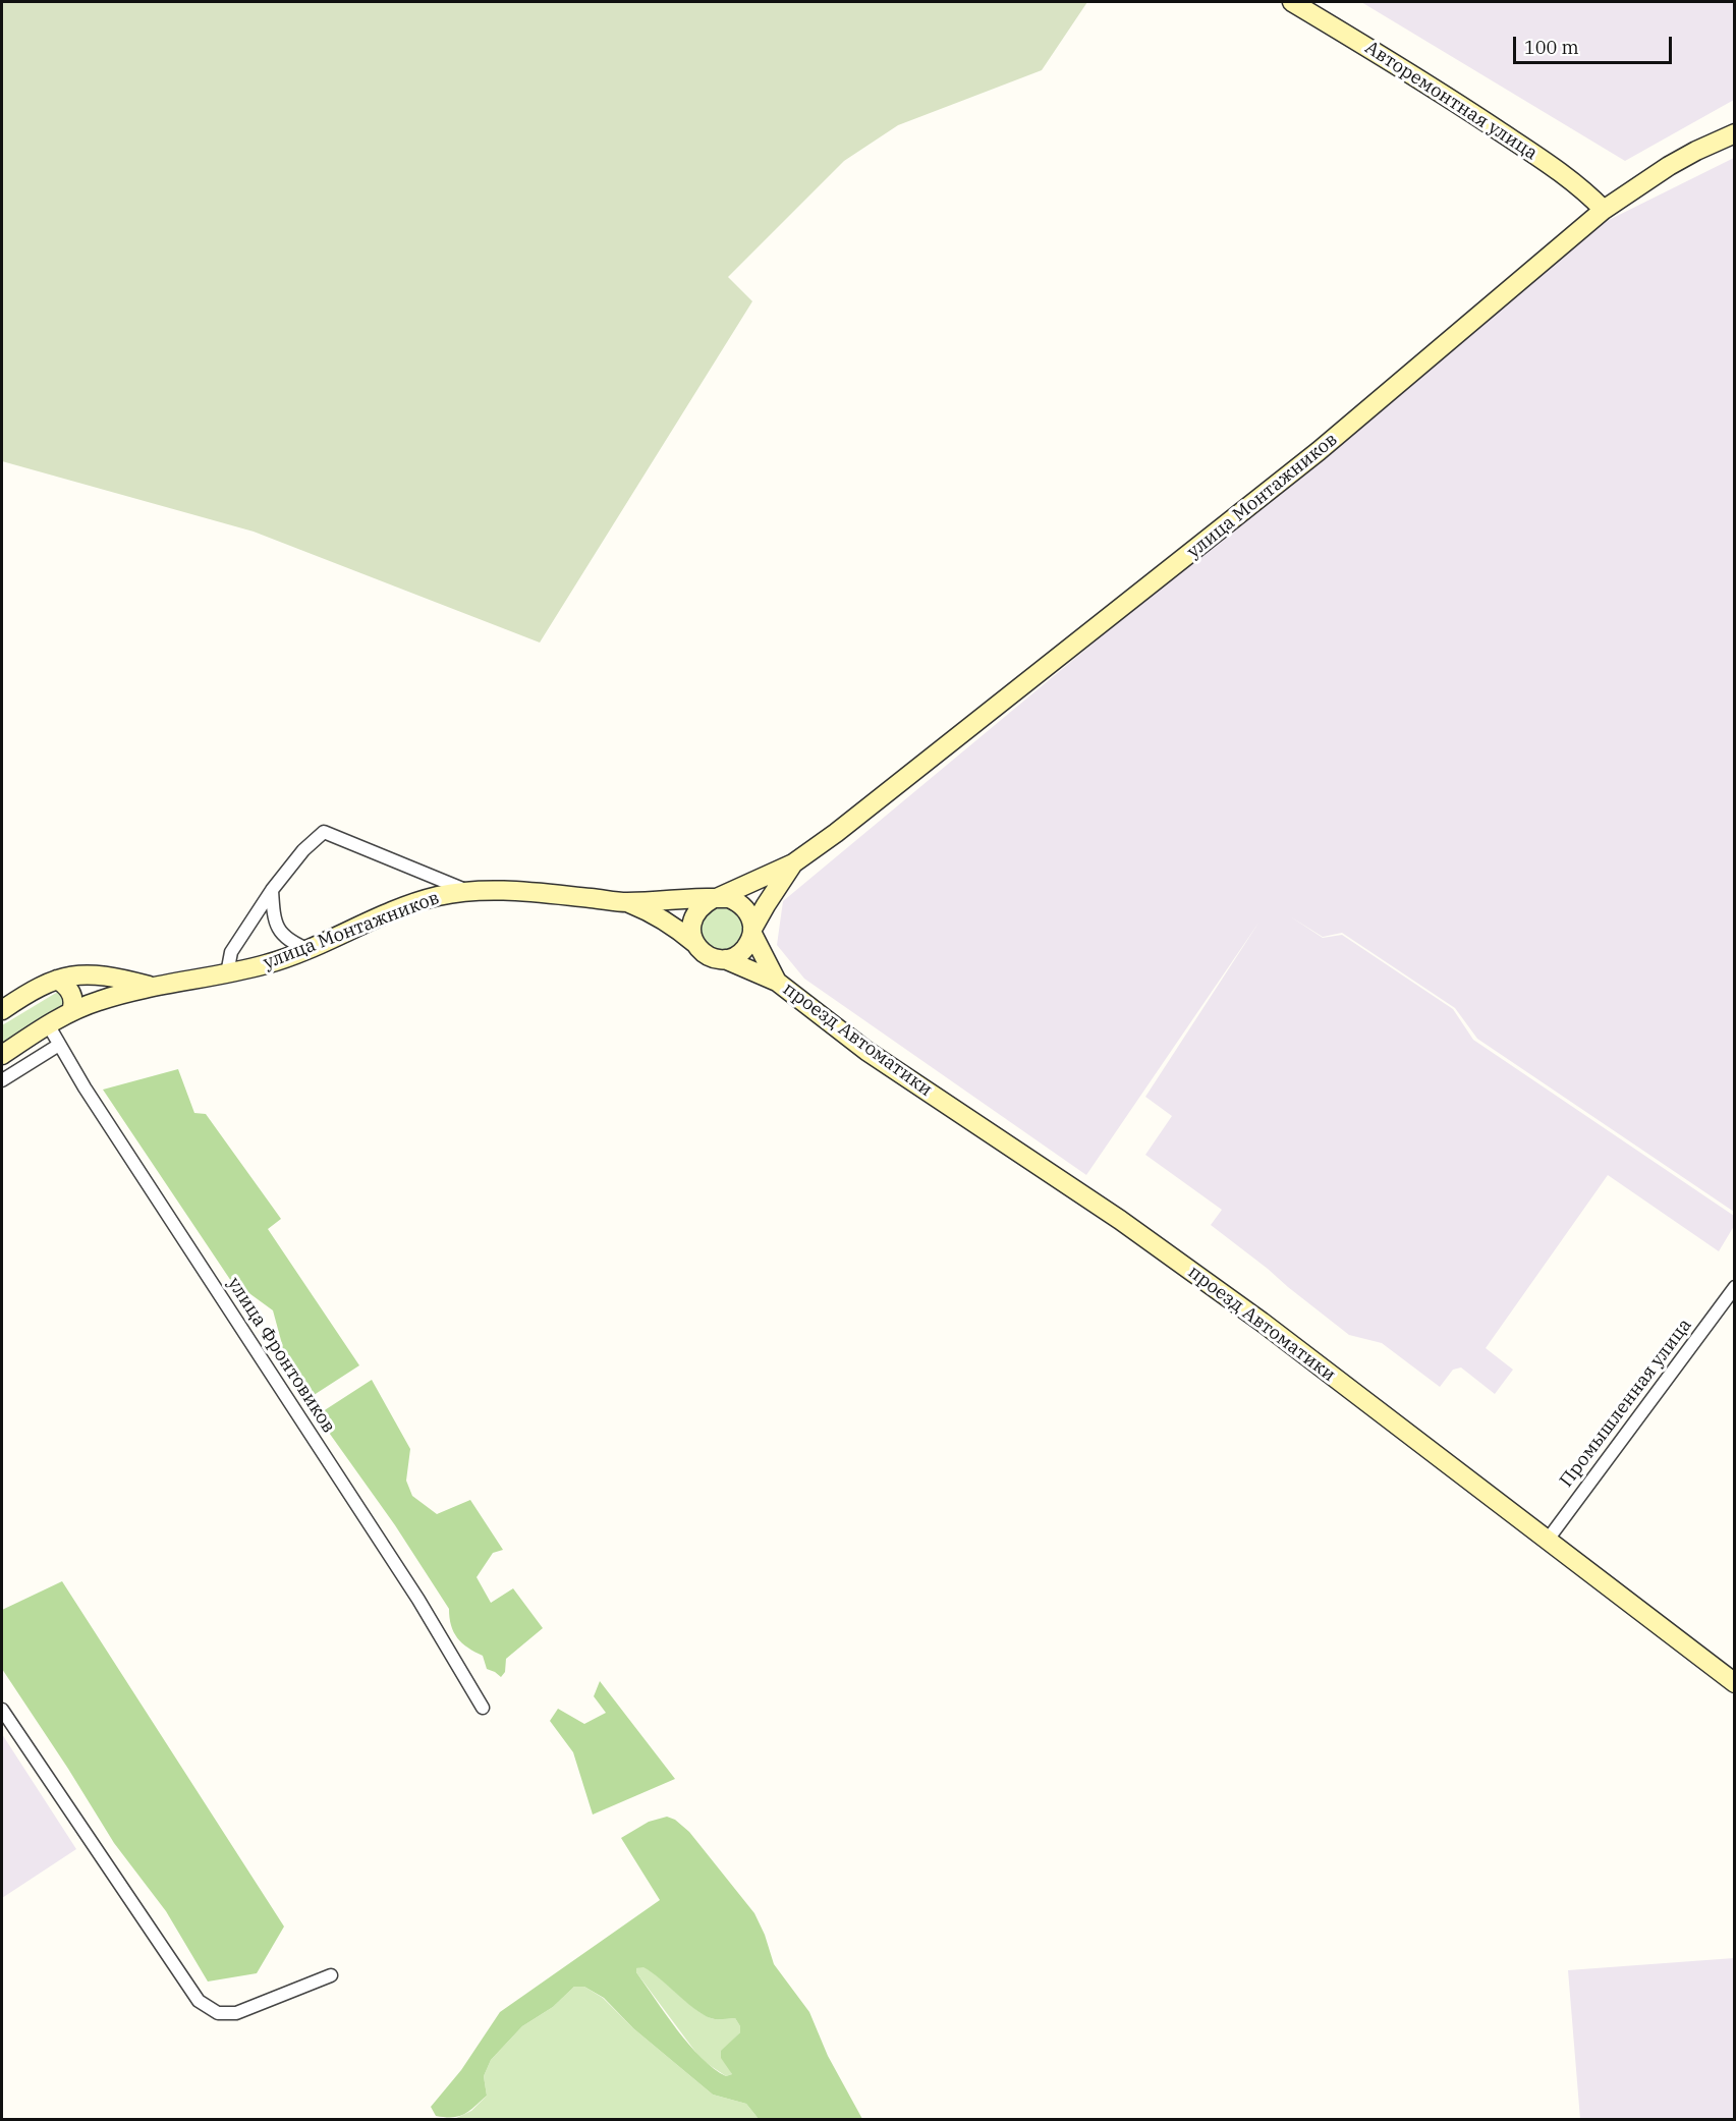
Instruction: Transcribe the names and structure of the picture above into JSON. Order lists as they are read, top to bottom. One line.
{"streets":{"main road":["Авторемонтная улица","улица Монтажников","проезд Автоматики"],"street":["улица Фронтовиков","Промышленная улица"]},"crossings":[["Авторемонтная улица","улица Монтажников"],["улица Монтажников","проезд Автоматики"],["улица Монтажников","улица Фронтовиков"],["проезд Автоматики","Промышленная улица"]],"scale_bar":"100 m"}
